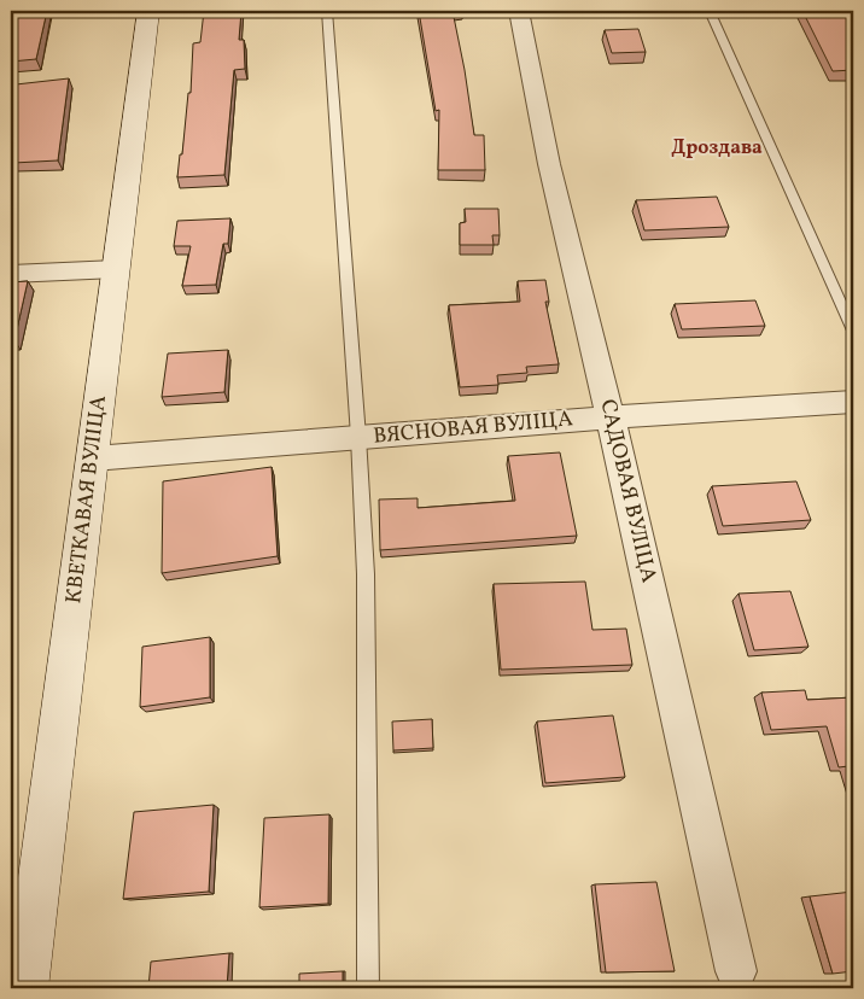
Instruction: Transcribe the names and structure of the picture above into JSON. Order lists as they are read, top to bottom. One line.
{"streets":{"street":["ВЯСНОВАЯ ВУЛІЦА","САДОВАЯ ВУЛІЦА","КВЕТКАВАЯ ВУЛІЦА"]},"crossings":[["ВЯСНОВАЯ ВУЛІЦА","САДОВАЯ ВУЛІЦА"],["ВЯСНОВАЯ ВУЛІЦА","КВЕТКАВАЯ ВУЛІЦА"]],"districts":["Дроздава"]}
